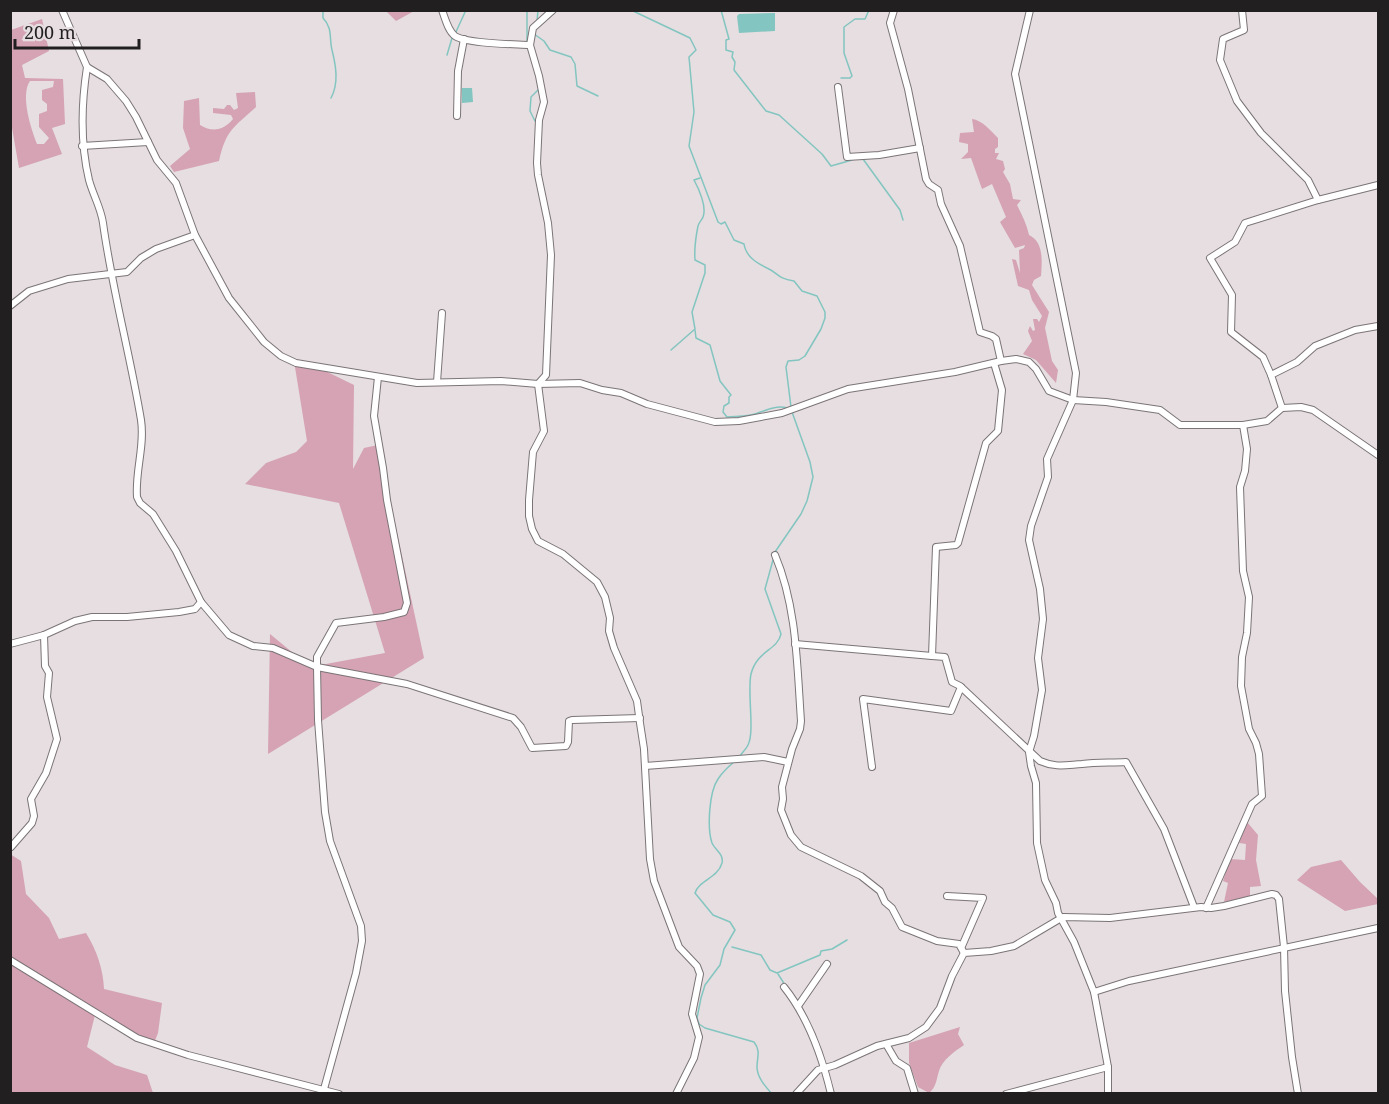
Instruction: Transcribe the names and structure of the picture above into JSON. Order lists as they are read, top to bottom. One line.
{"scale_bar":"200 m"}
